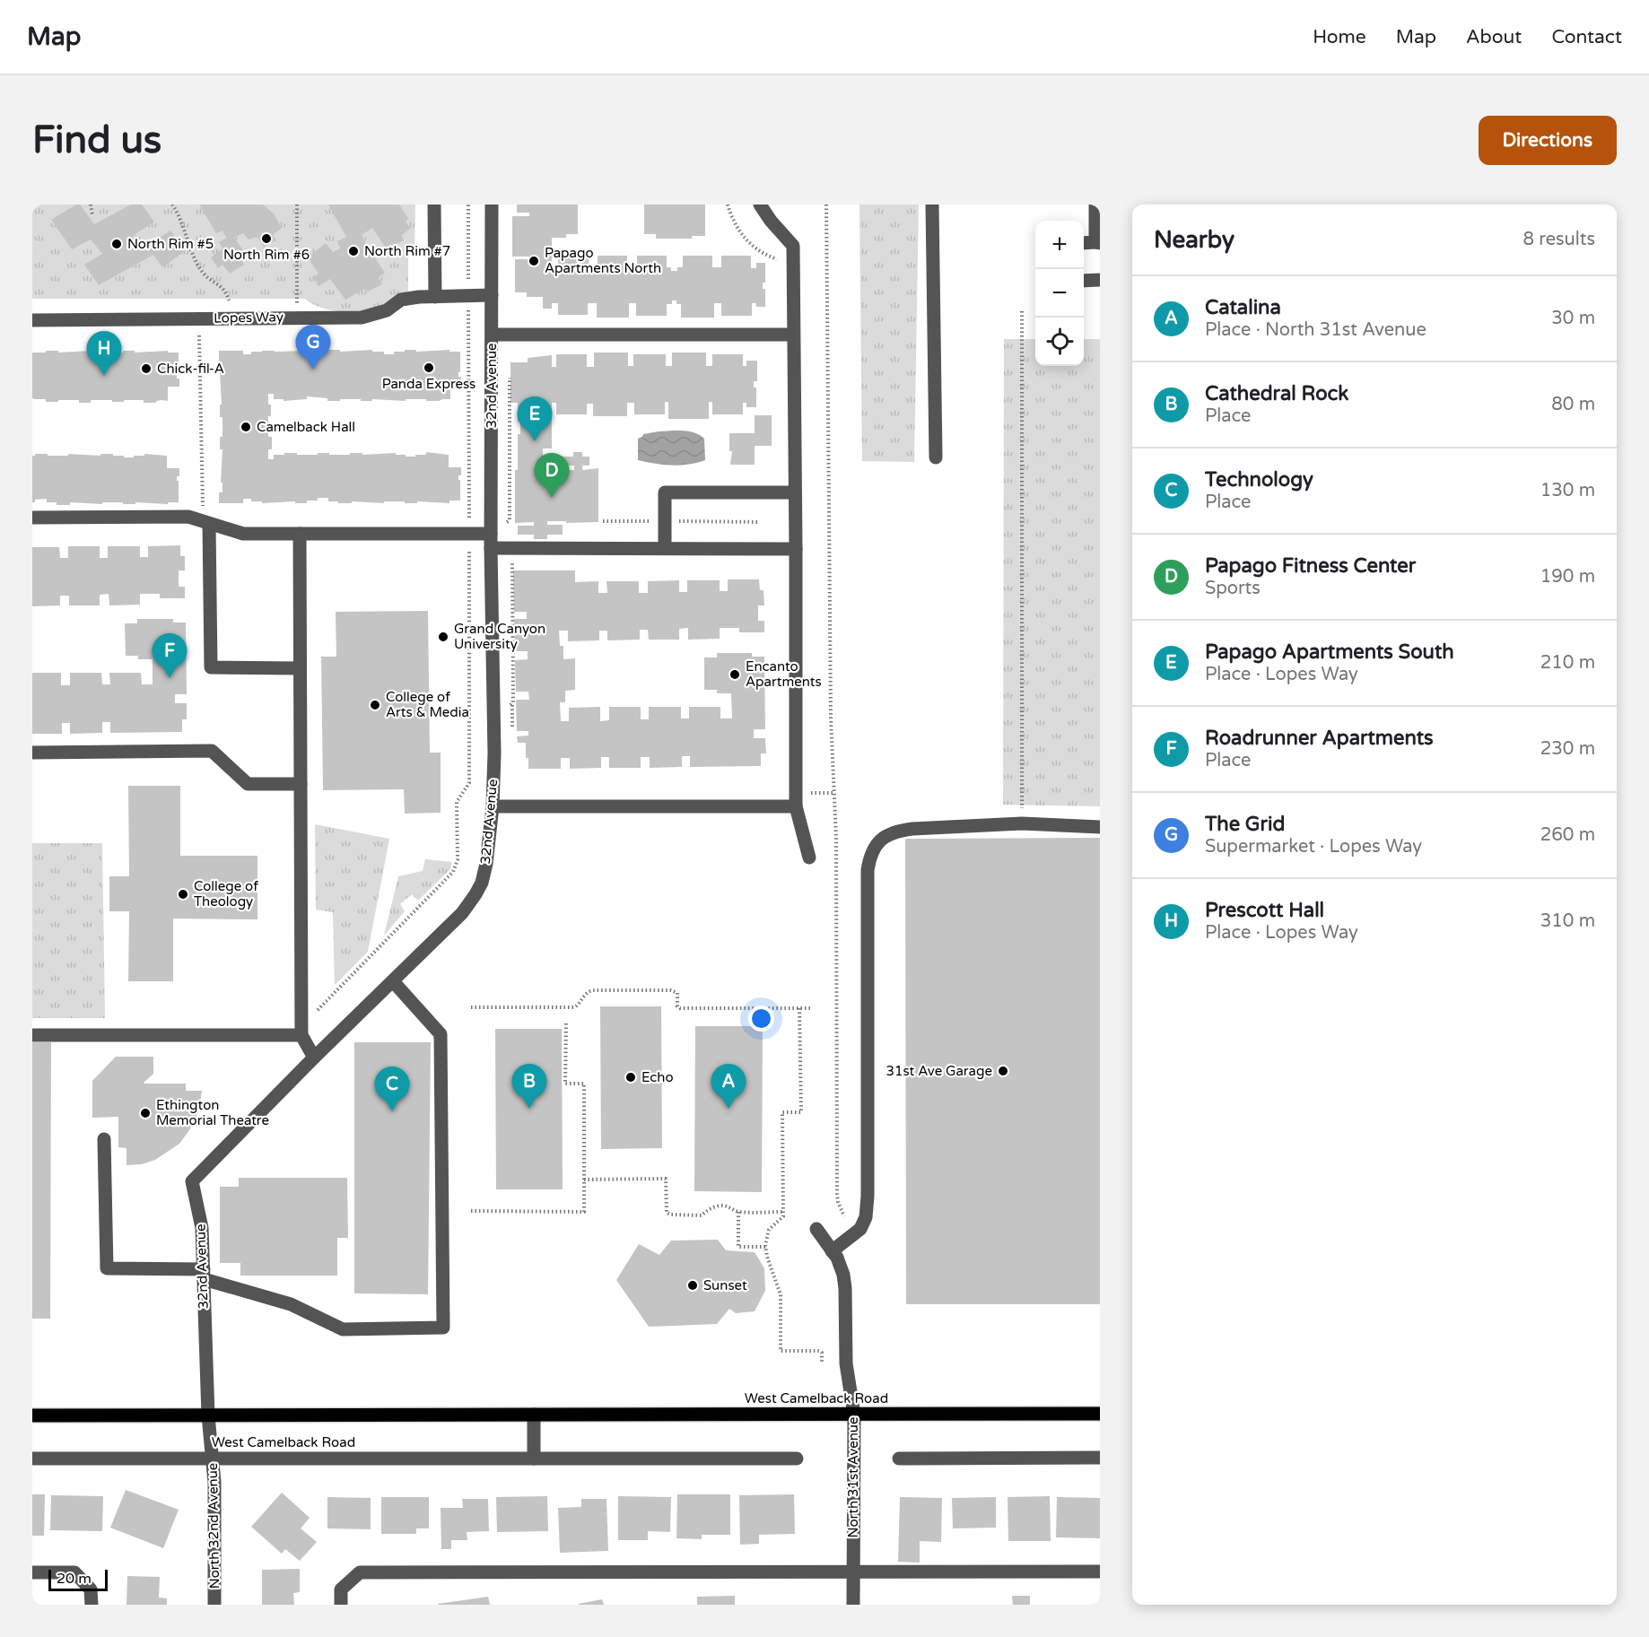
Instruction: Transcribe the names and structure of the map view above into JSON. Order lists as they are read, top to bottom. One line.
{"streets":{"main road":["West Camelback Road"],"street":["Lopes Way","32nd Avenue","North 31st Avenue","North 32nd Avenue"]},"crossings":[["Lopes Way","32nd Avenue"],["32nd Avenue","West Camelback Road"],["32nd Avenue","North 32nd Avenue"],["West Camelback Road","North 31st Avenue"],["West Camelback Road","North 32nd Avenue"]],"places":["North Rim #6","North Rim #5","North Rim #7","Papago Apartments North","Panda Express","Chick-fil-A","Camelback Hall","Grand Canyon University","Encanto Apartments","College of Arts & Media","College of Theology","31st Ave Garage","Echo","Ethington Memorial Theatre","Sunset"],"scale_bar":"20 m","page":{"header":"Map","nav":["Home","Map","About","Contact"],"buttons":"Directions","title":"Find us","heading":["Nearby","8 results"],"map_buttons":["+","−"],"list":[{"mark":"A","name":"Catalina","note":"Place · North 31st Avenue","value":"30 m"},{"mark":"B","name":"Cathedral Rock","note":"Place","value":"80 m"},{"mark":"C","name":"Technology","note":"Place","value":"130 m"},{"mark":"D","name":"Papago Fitness Center","note":"Sports","value":"190 m"},{"mark":"E","name":"Papago Apartments South","note":"Place · Lopes Way","value":"210 m"},{"mark":"F","name":"Roadrunner Apartments","note":"Place","value":"230 m"},{"mark":"G","name":"The Grid","note":"Supermarket · Lopes Way","value":"260 m"},{"mark":"H","name":"Prescott Hall","note":"Place · Lopes Way","value":"310 m"}],"pins":["G","H","E","D","F","A","B","C"],"scale":"20 m"}}
